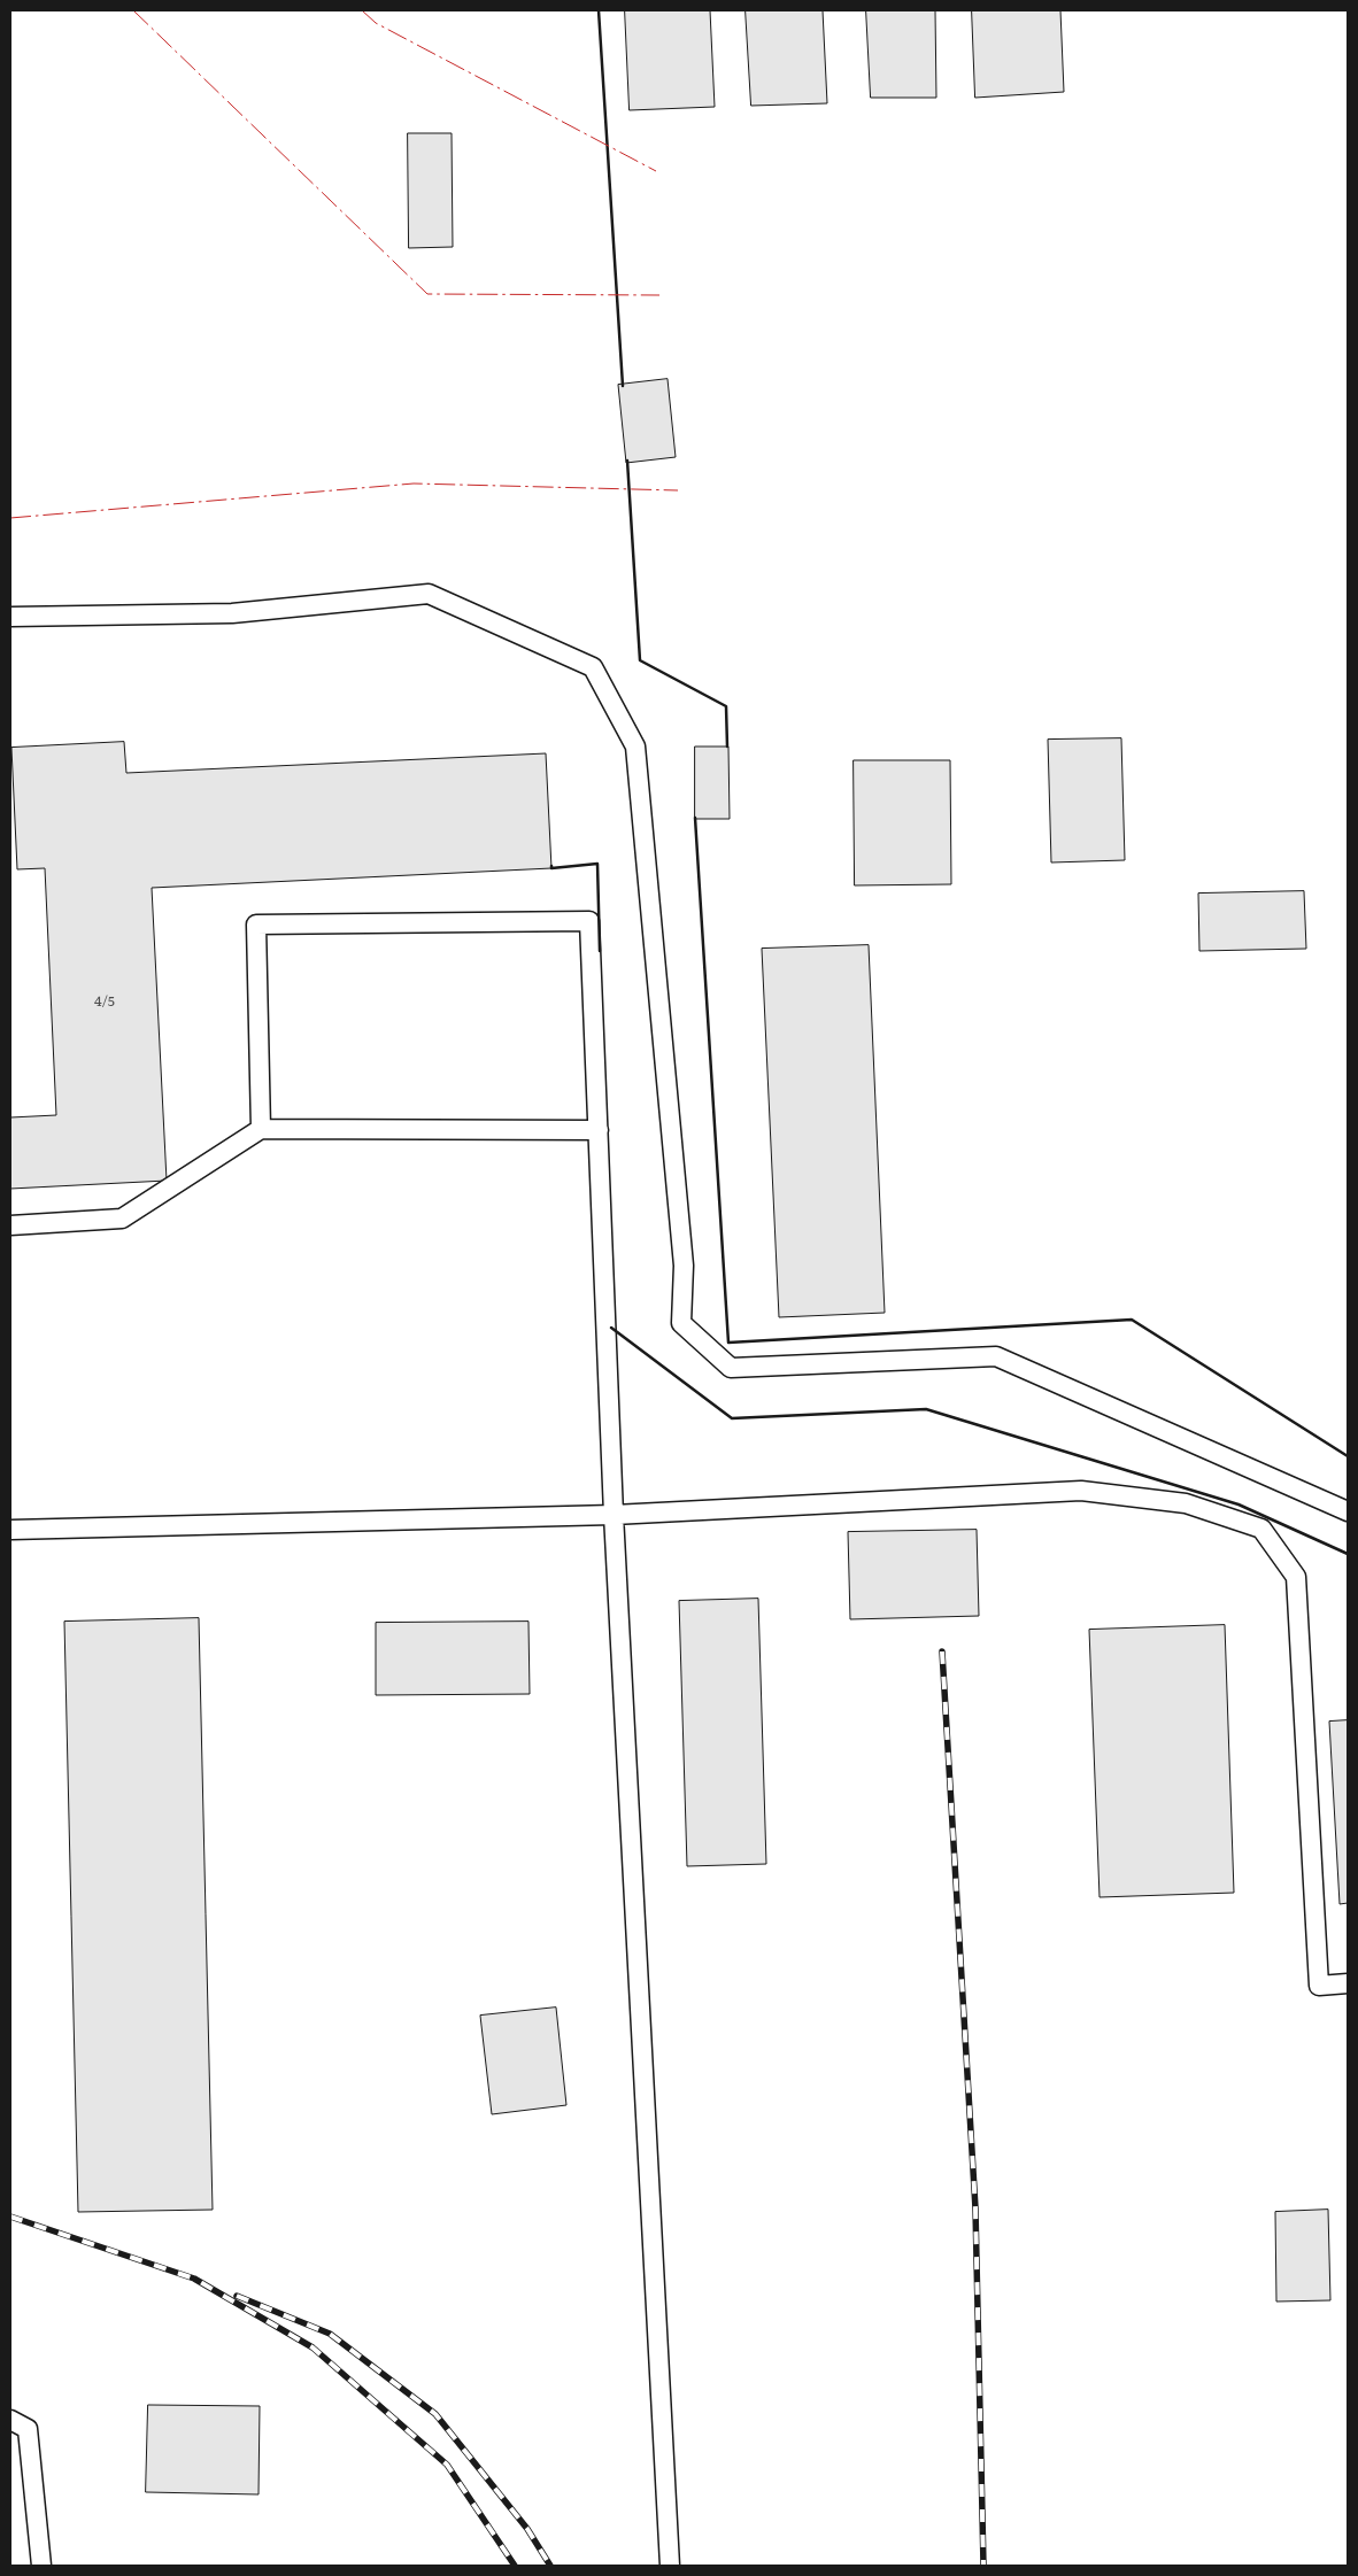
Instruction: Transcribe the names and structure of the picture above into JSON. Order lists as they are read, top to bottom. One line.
{"house_numbers":["4/5"]}
